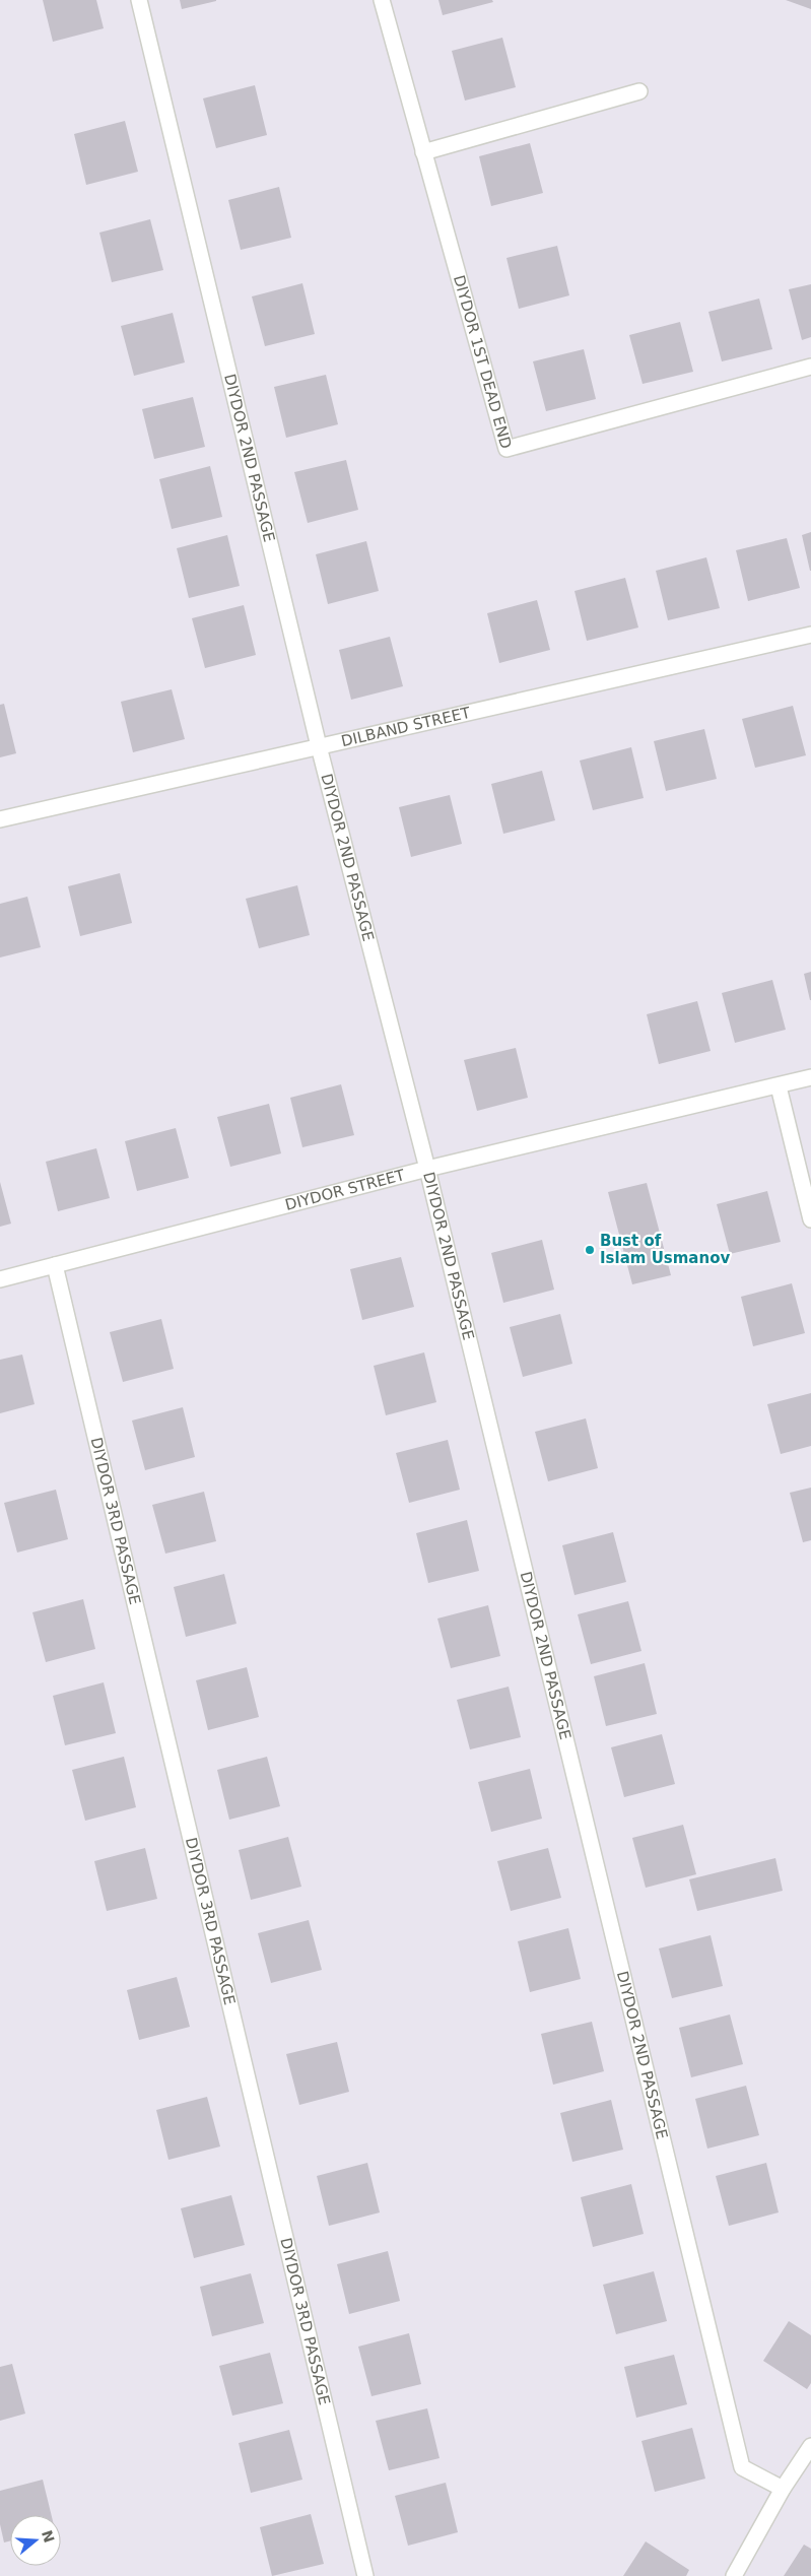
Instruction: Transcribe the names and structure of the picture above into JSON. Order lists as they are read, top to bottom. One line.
{"streets":{"street":["DIYDOR 1ST DEAD END","DIYDOR 2ND PASSAGE","DILBAND STREET","DIYDOR STREET","DIYDOR 3RD PASSAGE"]},"crossings":[["DIYDOR 2ND PASSAGE","DILBAND STREET"],["DIYDOR 2ND PASSAGE","DIYDOR STREET"],["DIYDOR STREET","DIYDOR 3RD PASSAGE"]],"places":["Bust of Islam Usmanov"],"north":"right"}
